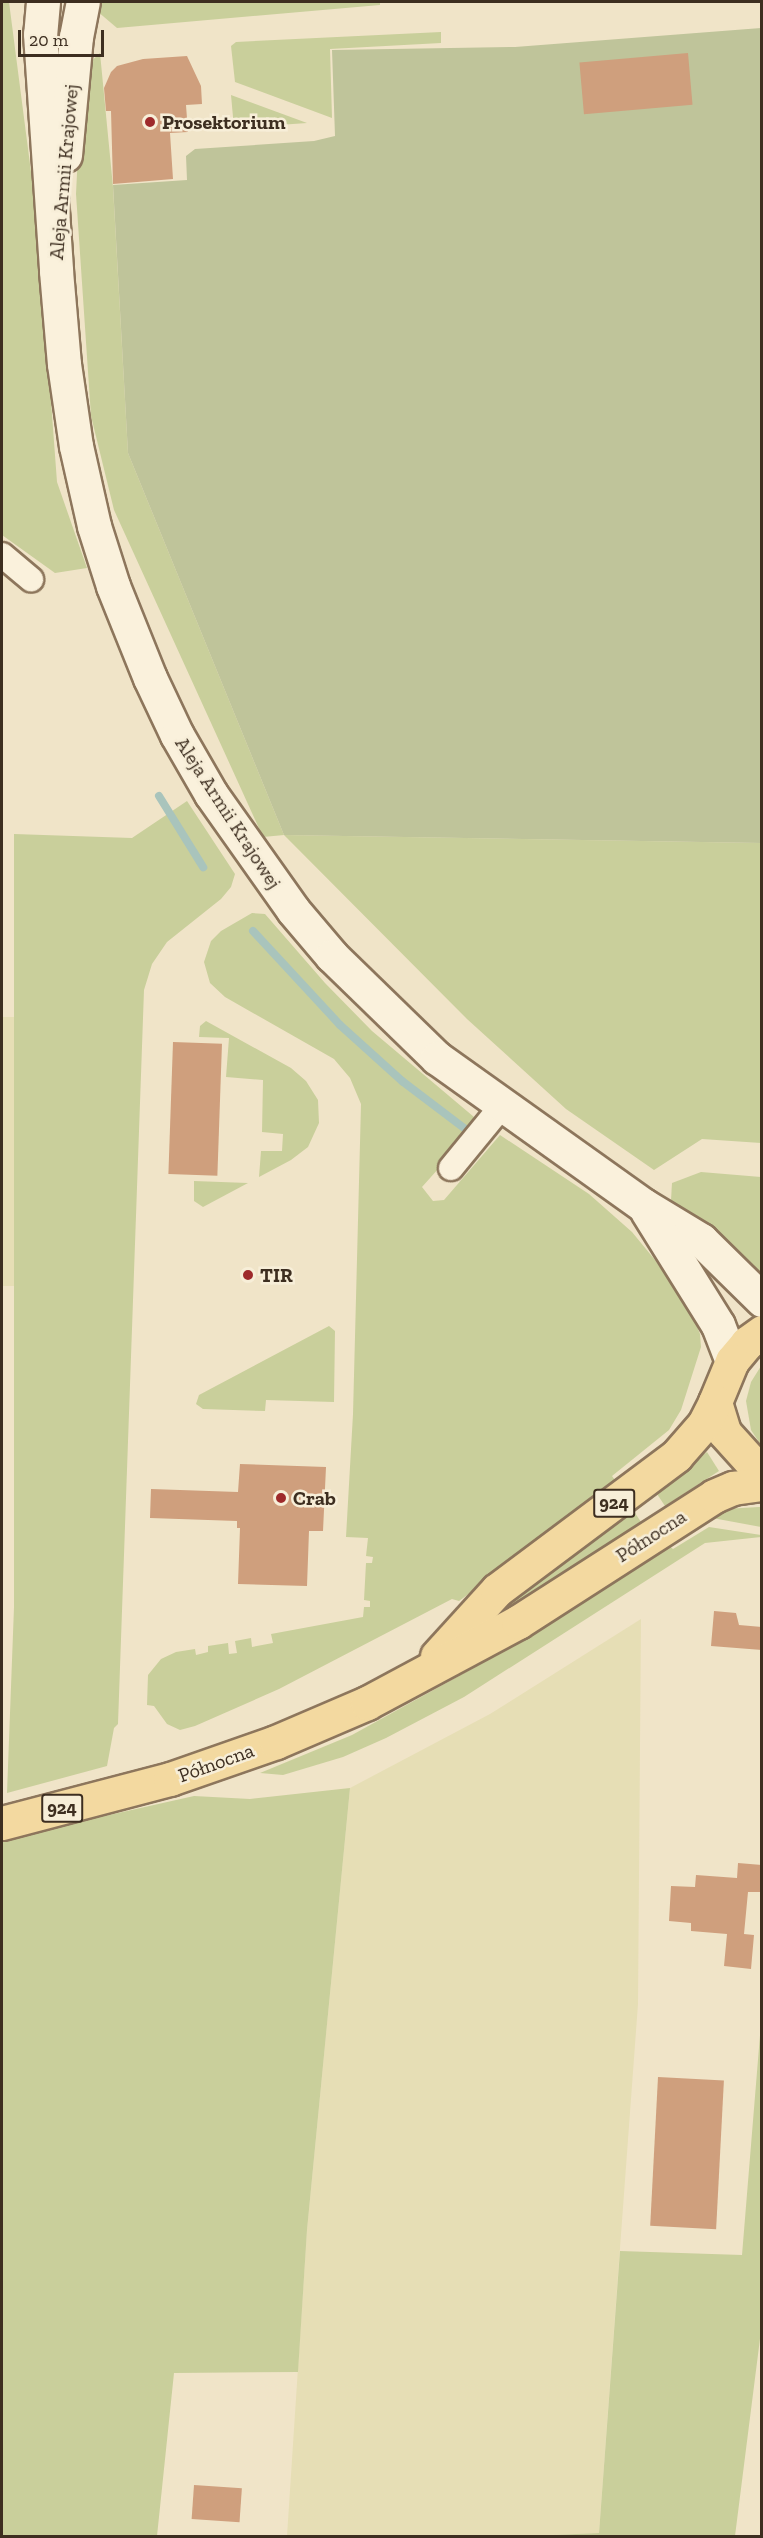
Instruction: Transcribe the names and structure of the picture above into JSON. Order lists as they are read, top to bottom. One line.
{"streets":{"main road":["Aleja Armii Krajowej","924","Północna"]},"crossings":[["Aleja Armii Krajowej","924"],["924","Północna"]],"places":["Prosektorium","TIR","Crab"],"scale_bar":"20 m"}
